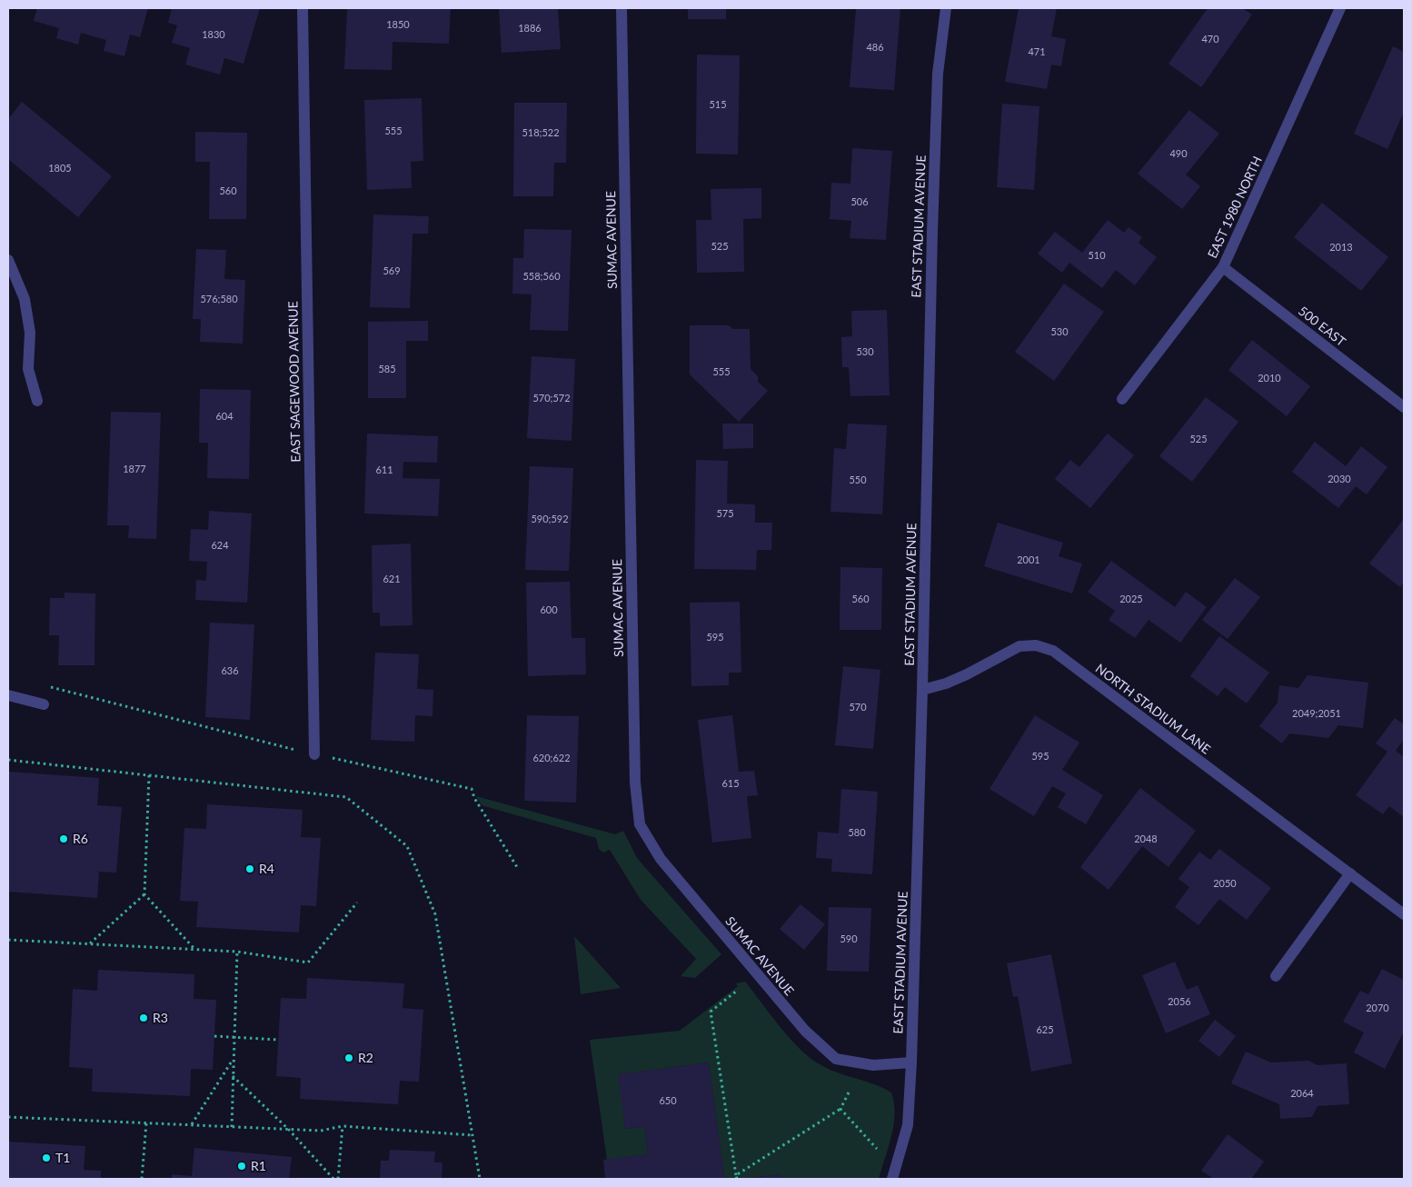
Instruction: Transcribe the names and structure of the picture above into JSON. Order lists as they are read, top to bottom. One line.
{"streets":{"street":["EAST 1980 NORTH","EAST STADIUM AVENUE","SUMAC AVENUE","500 EAST","EAST SAGEWOOD AVENUE","NORTH STADIUM LANE"]},"crossings":[["EAST 1980 NORTH","500 EAST"],["EAST STADIUM AVENUE","SUMAC AVENUE"],["EAST STADIUM AVENUE","NORTH STADIUM LANE"]],"places":["R6","R4","R3","R2","T1","R1"],"house_numbers":["1850","1886","1830","470","486","471","515","555","518;522","490","1805","560","506","525","2013","510","569","558;560","576;580","530","530","585","555","2010","570;572","604","525","1877","611","2030","550","575","590;592","624","2001","621","560","2025","600","595","636","570","2049;2051","595","620;622","615","580","2048","2050","590","2056","2070","625","2064","650"]}
